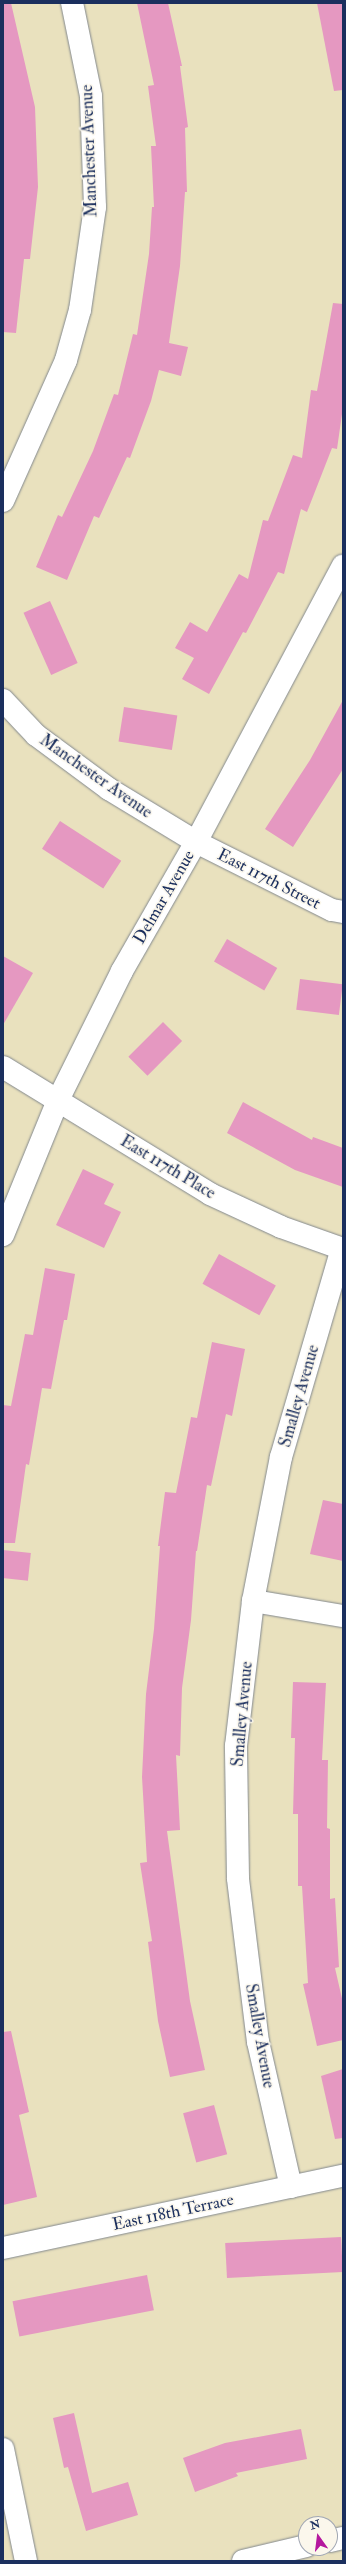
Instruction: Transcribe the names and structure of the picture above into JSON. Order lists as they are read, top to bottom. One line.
{"streets":{"street":["Manchester Avenue","East 117th Street","Delmar Avenue","East 117th Place","Smalley Avenue","East 118th Terrace"]},"crossings":[["Manchester Avenue","East 117th Street"],["Manchester Avenue","Delmar Avenue"],["East 117th Street","Delmar Avenue"],["Delmar Avenue","East 117th Place"],["East 117th Place","Smalley Avenue"],["Smalley Avenue","East 118th Terrace"]],"north":"top"}
